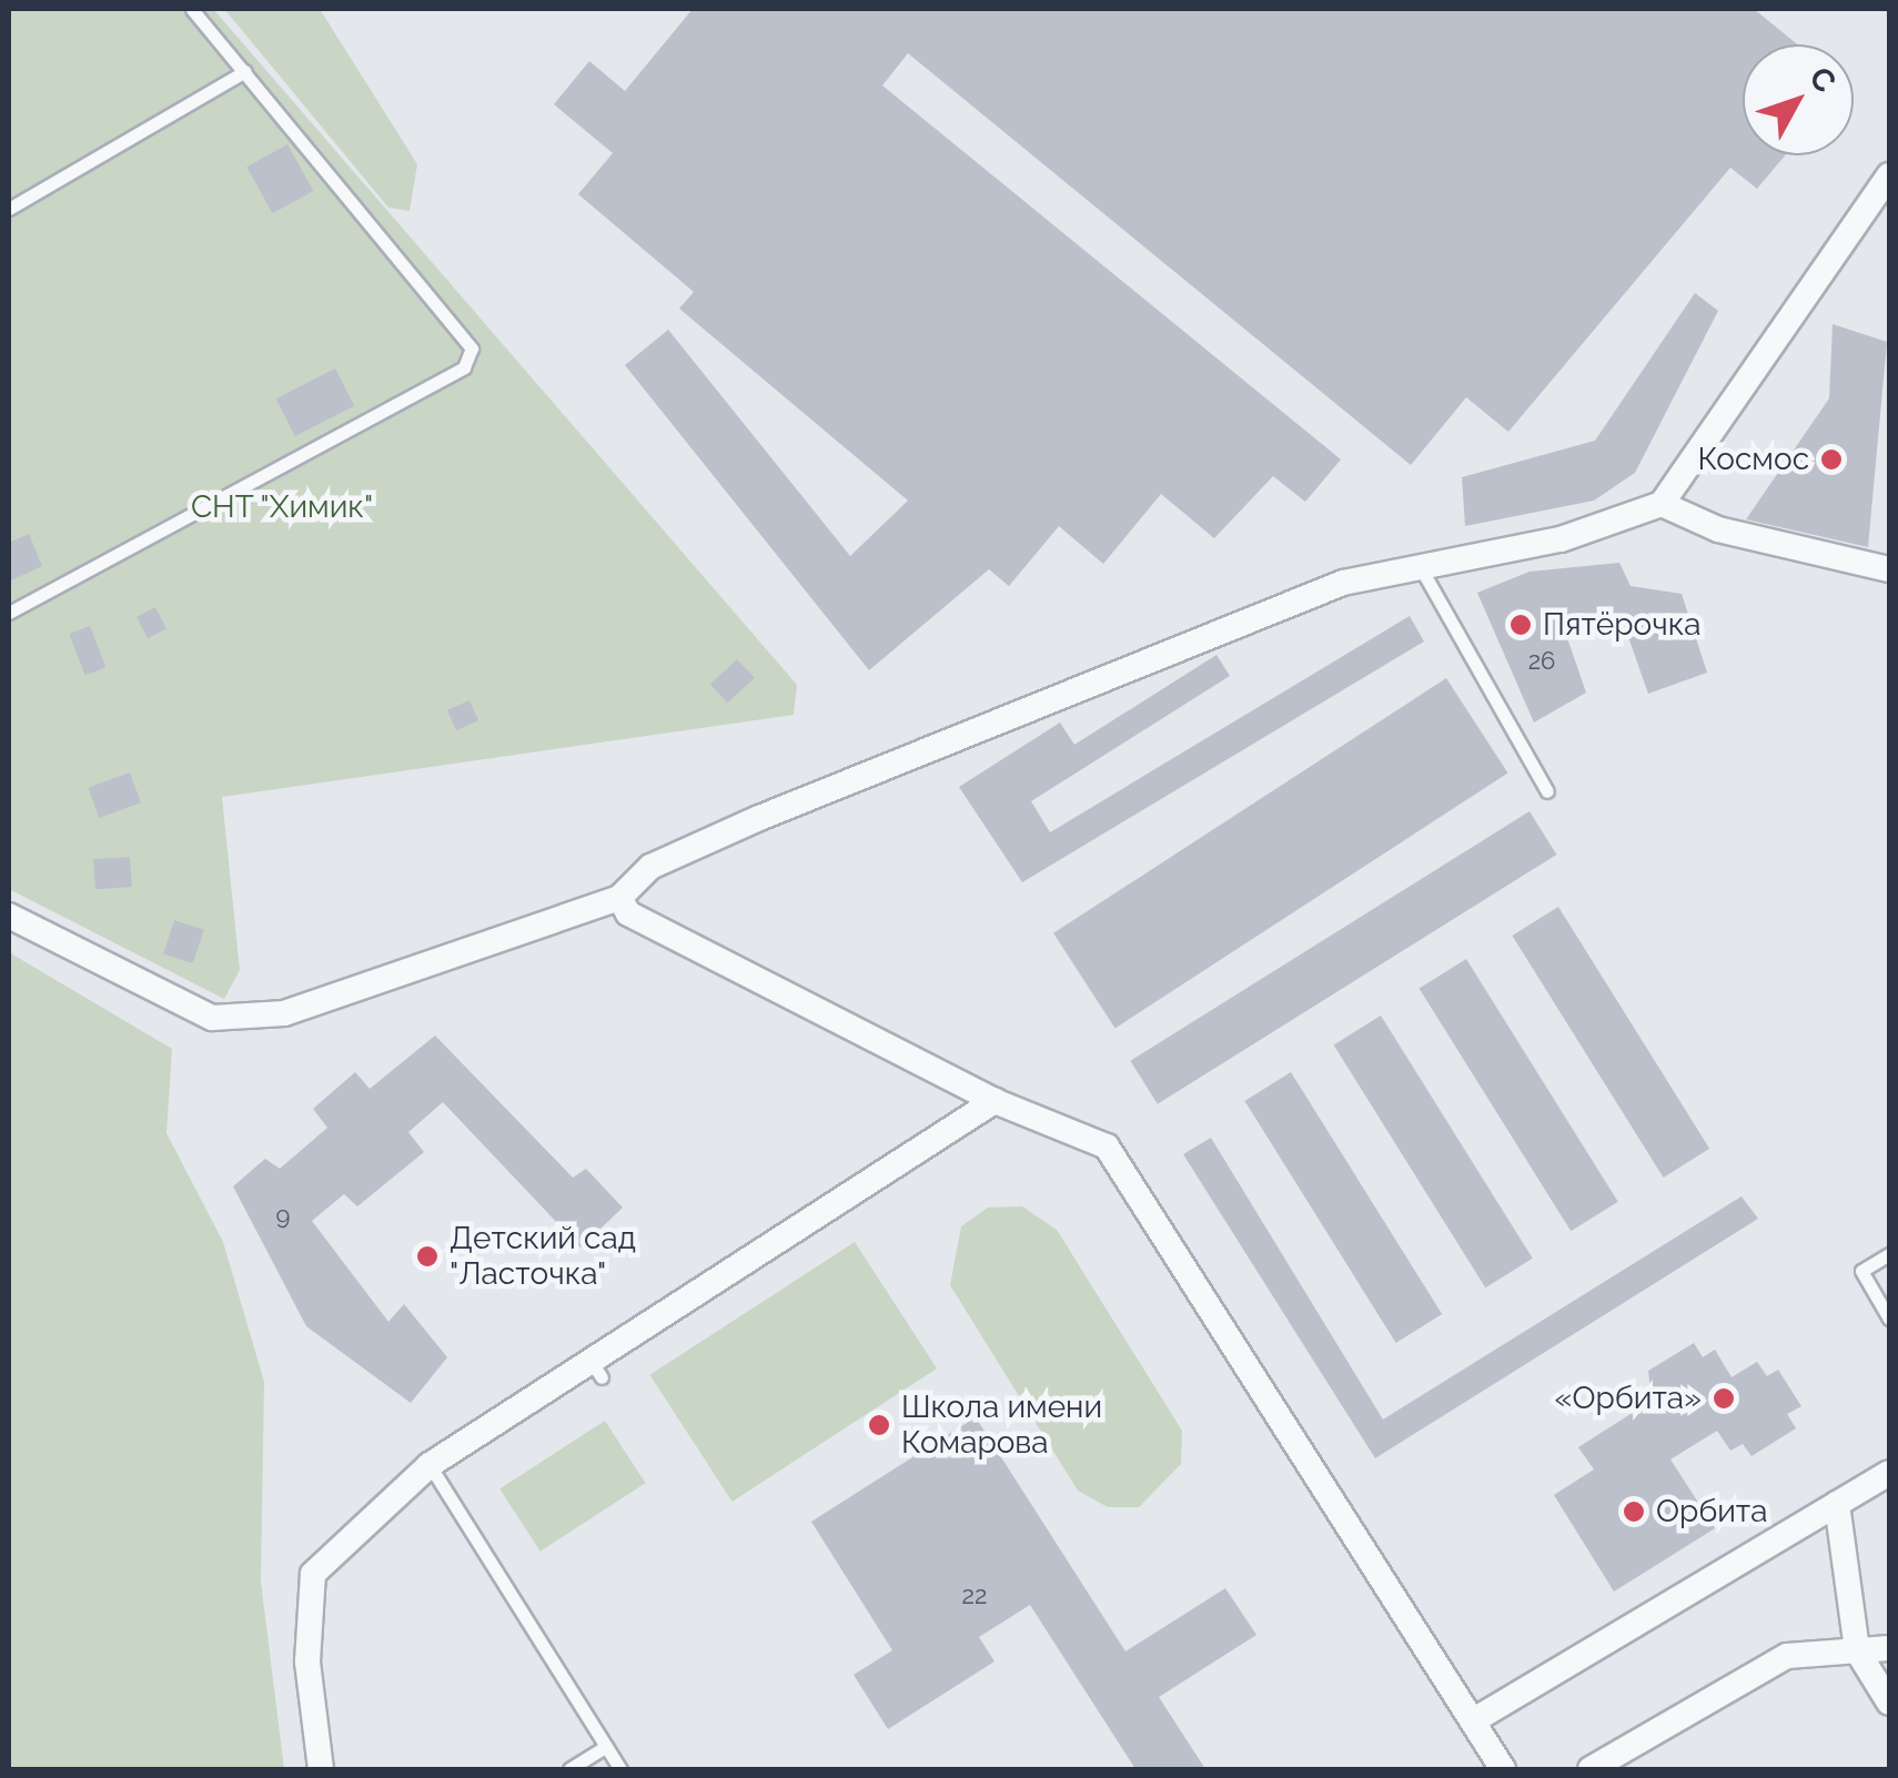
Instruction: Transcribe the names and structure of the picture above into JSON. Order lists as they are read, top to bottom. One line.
{"parks":["СНТ \"Химик\""],"places":["Космос","Пятёрочка","Детский сад \"Ласточка\"","«Орбита»","Школа имени Комарова","Орбита"],"house_numbers":["26","9","22"],"north":"top right"}
